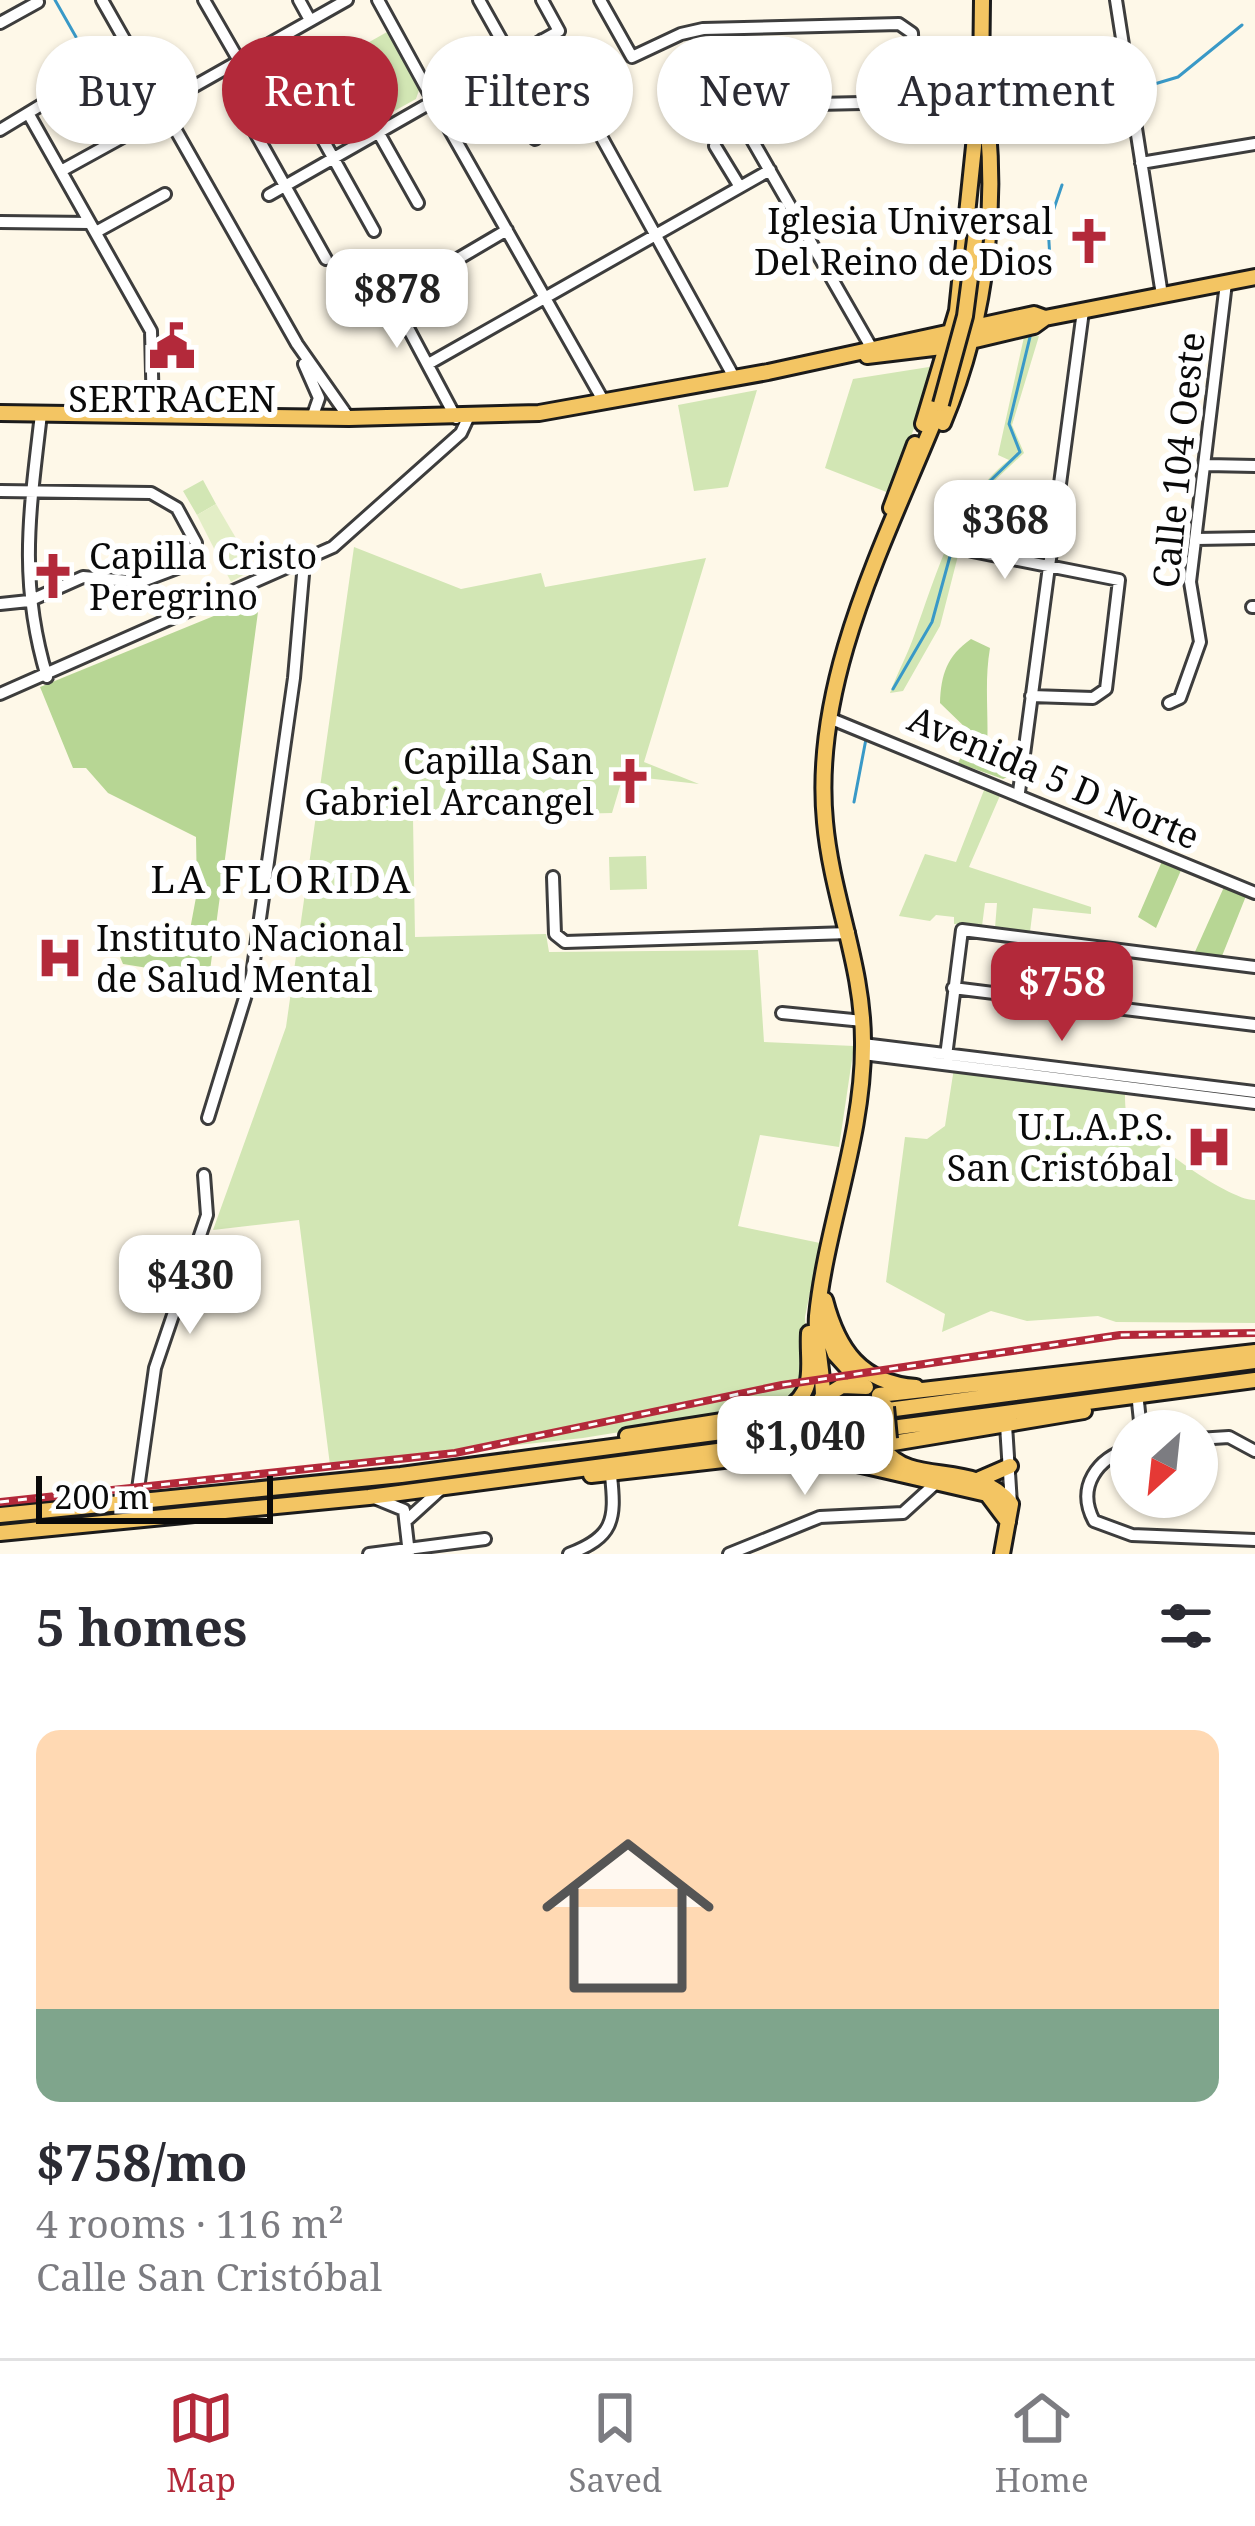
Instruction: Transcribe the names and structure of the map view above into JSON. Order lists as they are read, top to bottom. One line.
{"streets":{"street":["Calle 104 Oeste","Avenida 5 D Norte"]},"districts":["LA FLORIDA"],"places":{"church":["Iglesia Universal Del Reino de Dios","Capilla Cristo Peregrino","Capilla San Gabriel Arcangel"],"public building":["SERTRACEN"],"hospital":["Instituto Nacional de Salud Mental","U.L.A.P.S. San Cristóbal"]},"scale_bar":"200 m","north":"bottom left","page":{"chip":["Buy","Rent","Filters","New","Apartment"],"price":["$878","$368","$758","$430","$1,040"],"scale":"200 m","heading":"5 homes","list":[{"name":"$758/mo","note":"4 rooms · 116 m² · Calle San Cristóbal"}],"tabs":["Map","Saved","Home"]}}
